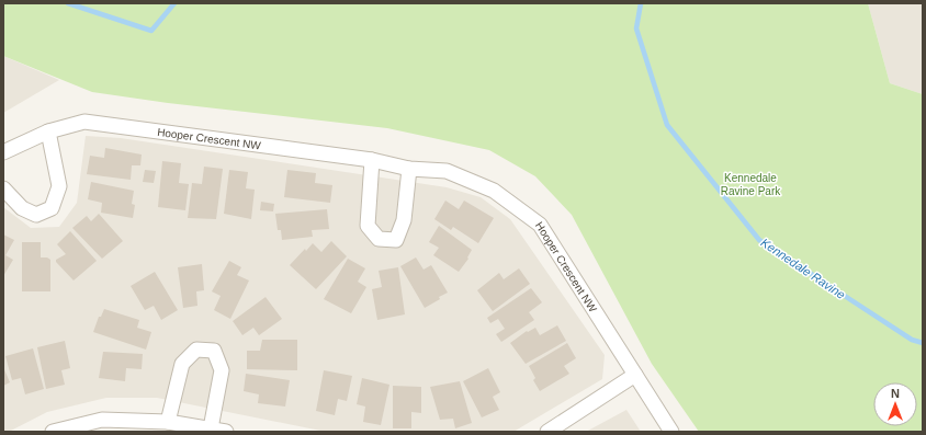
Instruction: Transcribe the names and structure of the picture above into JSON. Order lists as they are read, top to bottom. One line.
{"streets":{"street":["Hooper Crescent NW"]},"water":["Kennedale Ravine"],"parks":["Kennedale Ravine Park"],"north":"top"}
